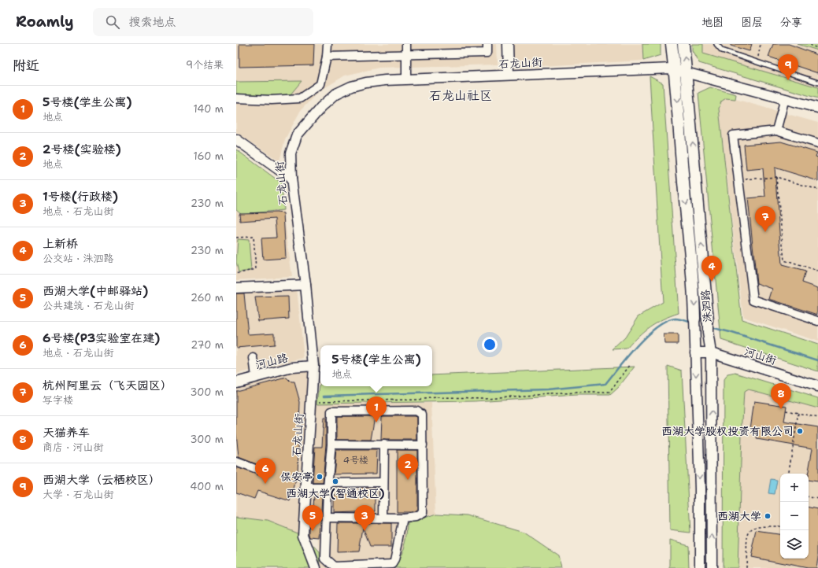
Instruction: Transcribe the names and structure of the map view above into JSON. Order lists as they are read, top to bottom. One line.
{"streets":{"main road":["洙泗路"],"street":["石龙山街","河山街","河山路"]},"crossings":[["石龙山街","洙泗路"],["石龙山街","河山路"],["洙泗路","河山街"]],"districts":["石龙山社区"],"places":["西湖大学股权投资有限公司","保安亭","西湖大学(智通校区)","西湖大学"],"house_numbers":["4号楼"],"page":{"header":"Roamly","search":"搜索地点","nav":["地图","图层","分享"],"heading":["附近","9个结果"],"pins":["9","7","4","8","1","2","6","3","5"],"list":[{"mark":"1","name":"5号楼(学生公寓)","note":"地点","value":"140 m"},{"mark":"2","name":"2号楼(实验楼)","note":"地点","value":"160 m"},{"mark":"3","name":"1号楼(行政楼)","note":"地点 · 石龙山街","value":"230 m"},{"mark":"4","name":"上新桥","note":"公交站 · 洙泗路","value":"230 m"},{"mark":"5","name":"西湖大学(中邮驿站)","note":"公共建筑 · 石龙山街","value":"260 m"},{"mark":"6","name":"6号楼(P3实验室在建)","note":"地点 · 石龙山街","value":"270 m"},{"mark":"7","name":"杭州阿里云（飞天园区）","note":"写字楼","value":"300 m"},{"mark":"8","name":"天猫养车","note":"商店 · 河山街","value":"300 m"},{"mark":"9","name":"西湖大学（云栖校区）","note":"大学 · 石龙山街","value":"400 m"}],"popup":["5号楼(学生公寓)","地点"],"map_buttons":["+","−"]}}
